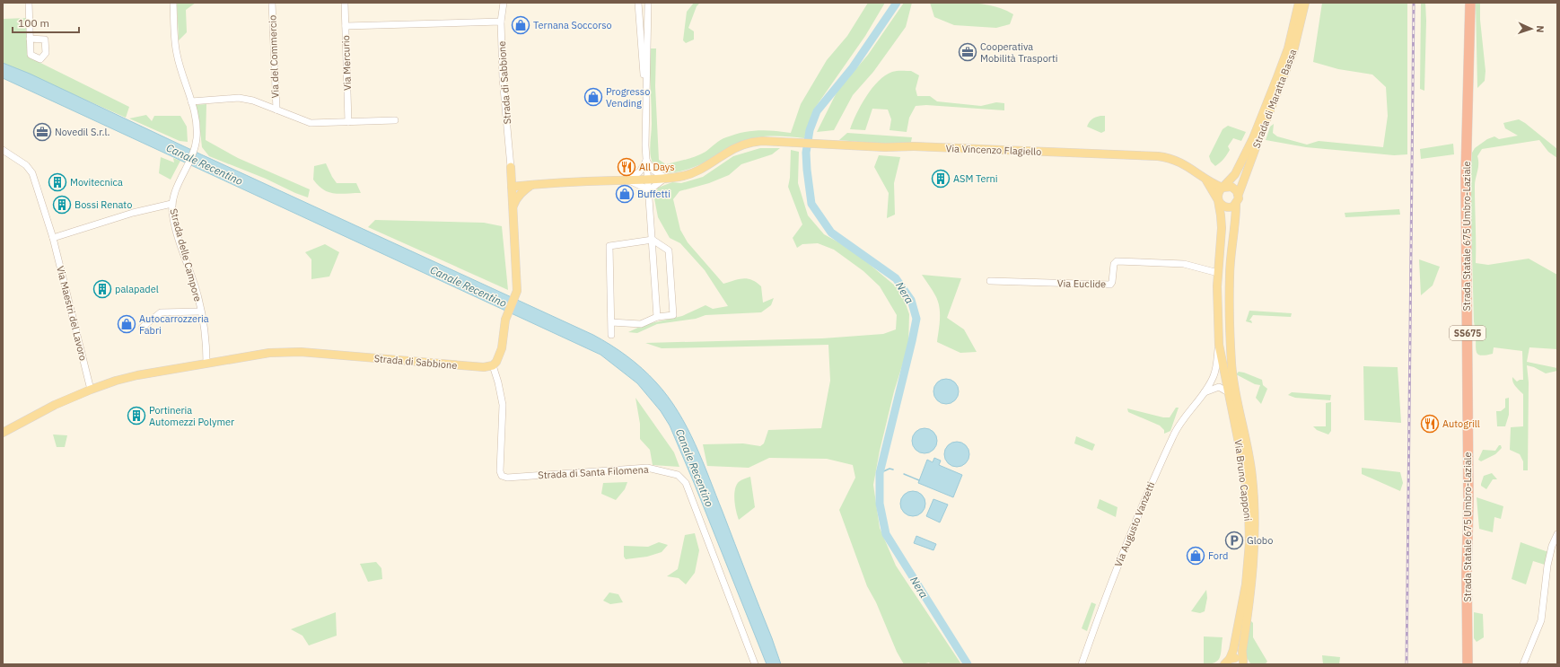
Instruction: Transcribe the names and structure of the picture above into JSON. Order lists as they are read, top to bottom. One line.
{"streets":{"highway":["Strada Statale 675 Umbro-Laziale","SS675"],"main road":["Strada di Sabbione","Strada di Maratta Bassa","Via Vincenzo Flagiello","Via Bruno Capponi"],"street":["Via del Commercio","Via Mercurio","Strada delle Campore","Via Euclide","Via Maestri del Lavoro","Strada di Santa Filomena","Via Augusto Vanzetti"]},"crossings":[["Via del Commercio","Via Mercurio"],["Via del Commercio","Strada delle Campore"],["Strada di Sabbione","Via Vincenzo Flagiello"],["Strada di Sabbione","Strada delle Campore"],["Strada di Sabbione","Via Maestri del Lavoro"],["Strada di Sabbione","Strada di Santa Filomena"],["Strada di Maratta Bassa","Via Vincenzo Flagiello"],["Strada di Maratta Bassa","Via Bruno Capponi"],["Via Vincenzo Flagiello","Via Bruno Capponi"],["Via Euclide","Via Bruno Capponi"],["Via Bruno Capponi","Via Augusto Vanzetti"]],"water":["Canale Recentino","Nera"],"places":{"shop":["Ternana Soccorso","Progresso Vending","Buffetti","Autocarrozzeria Fabri","Ford"],"office":["Cooperativa Mobilità Trasporti","Novedil S.r.l."],"restaurant":["All Days","Autogrill"],"building":["ASM Terni","Movitecnica","Bossi Renato","palapadel","Portineria Automezzi Polymer"],"parking":["Globo"]},"scale_bar":"100 m","north":"right"}
